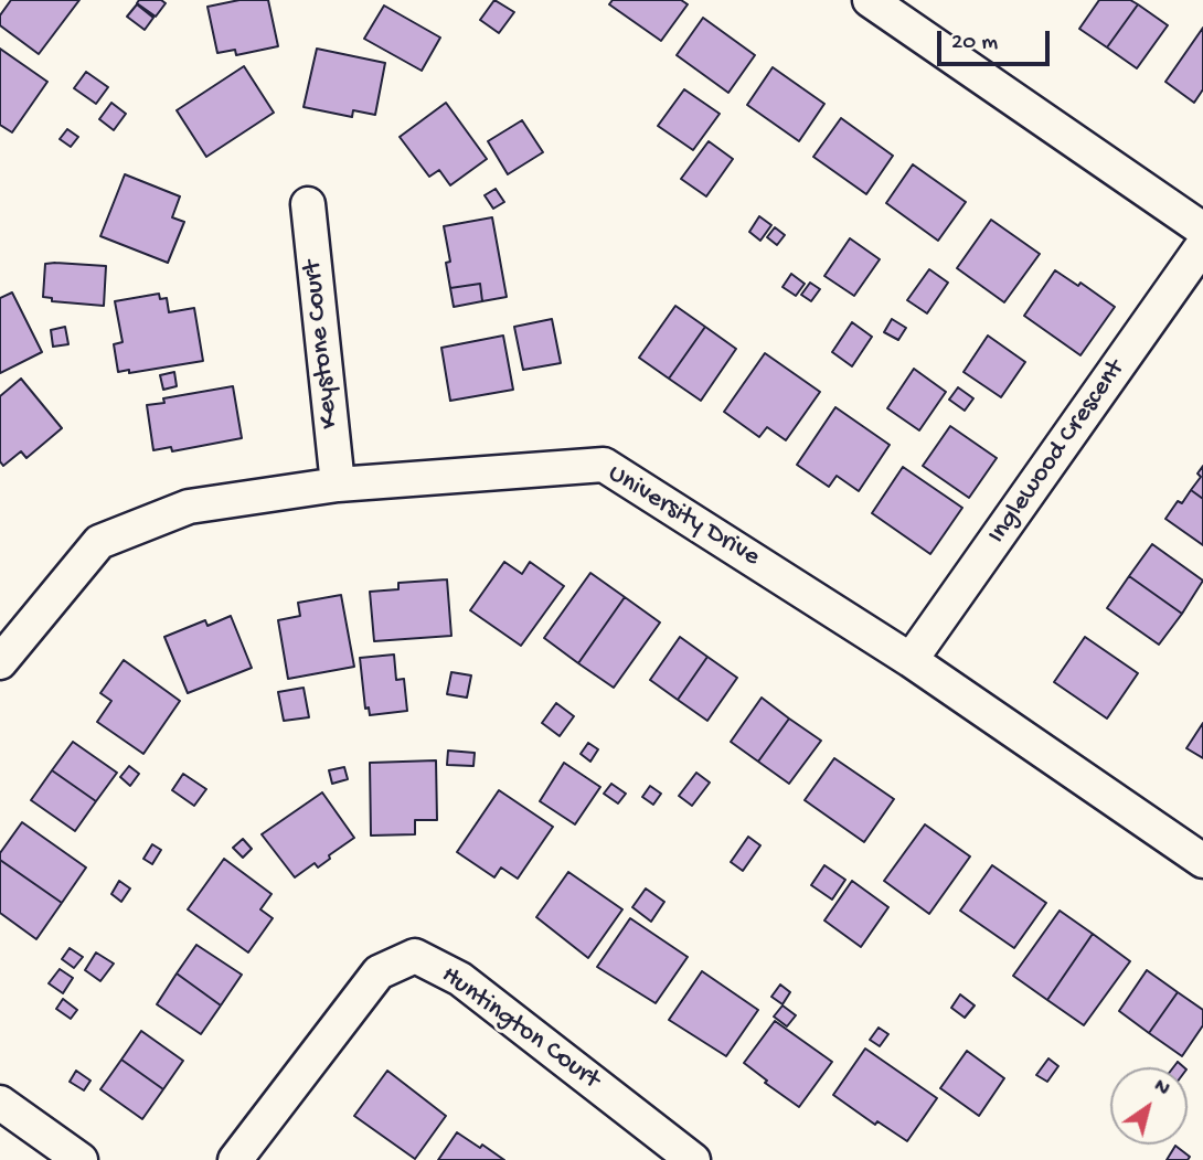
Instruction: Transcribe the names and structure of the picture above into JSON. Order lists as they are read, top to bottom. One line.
{"streets":{"street":["Keystone Court","Inglewood Crescent","University Drive","Huntington Court"]},"crossings":[["Keystone Court","University Drive"],["Inglewood Crescent","University Drive"]],"scale_bar":"20 m","north":"top right"}
